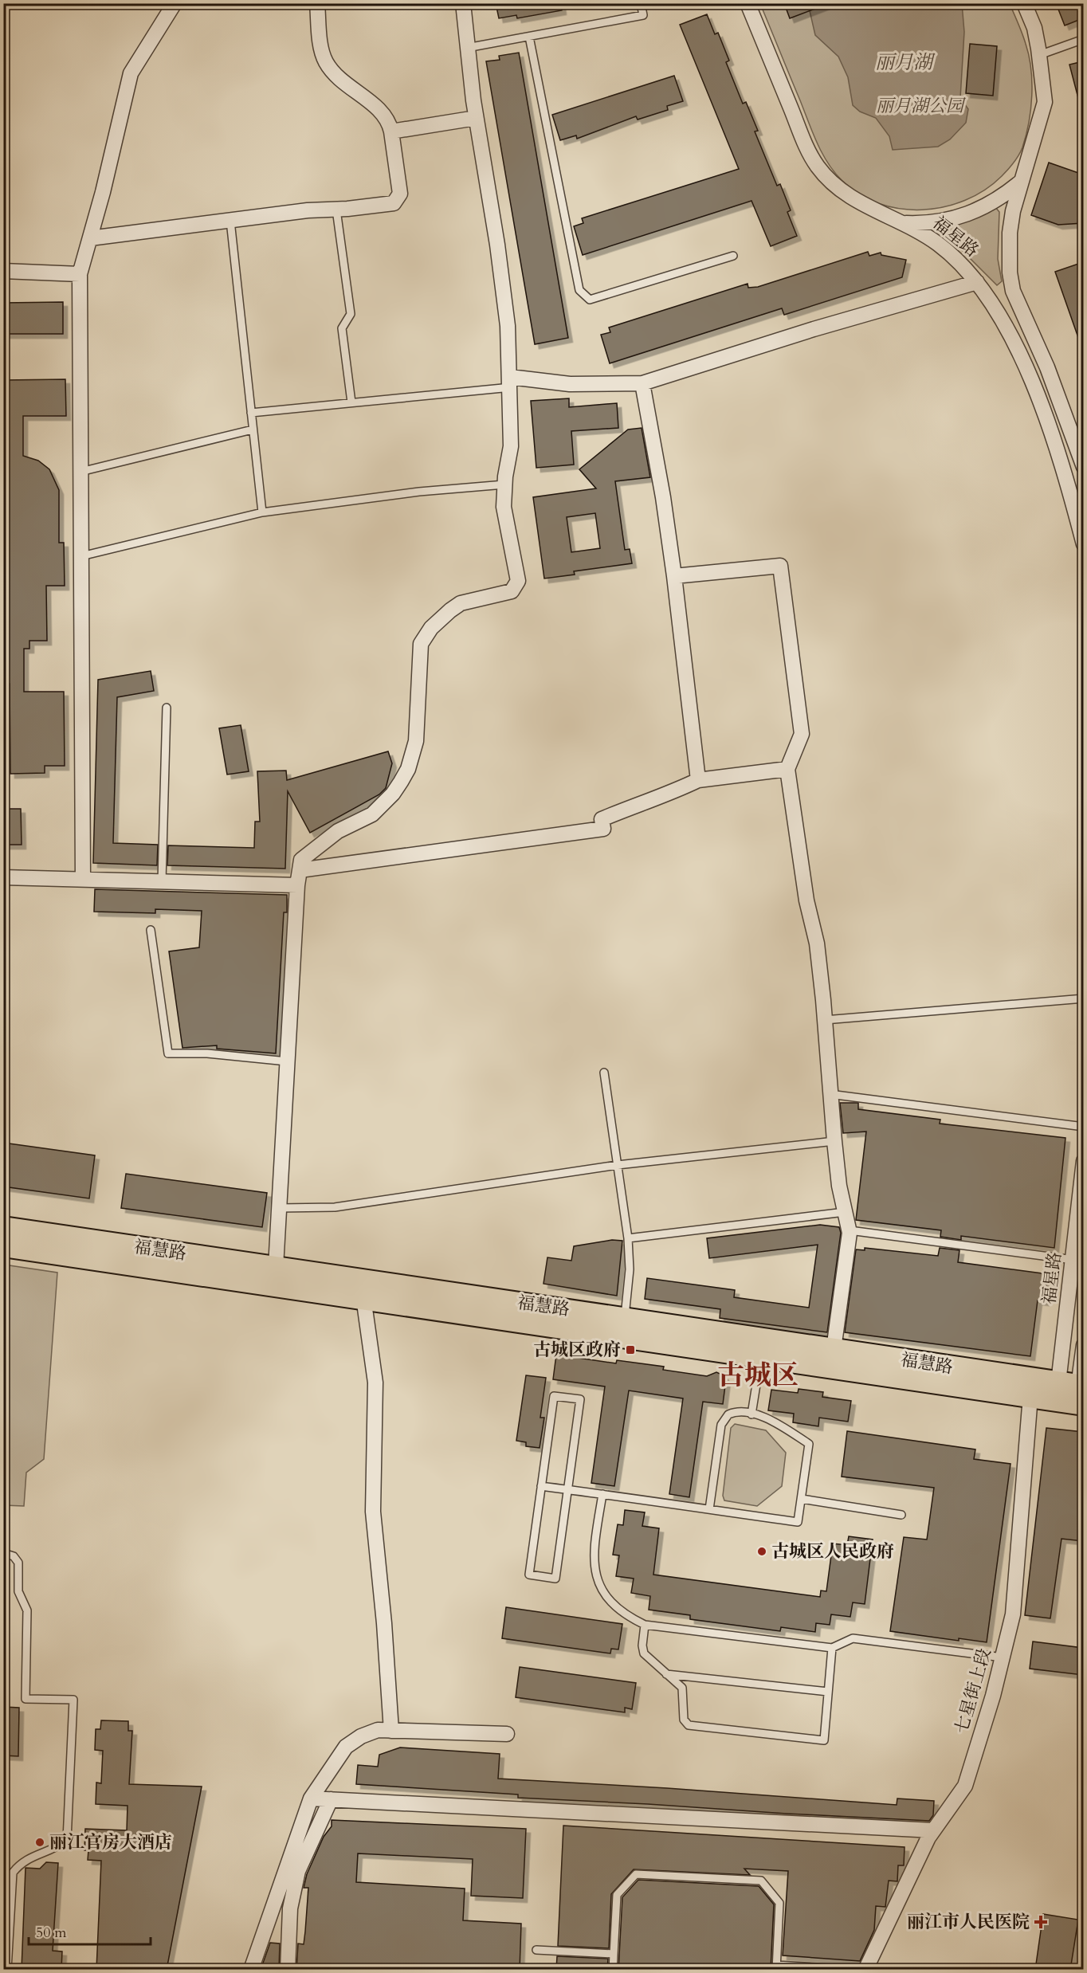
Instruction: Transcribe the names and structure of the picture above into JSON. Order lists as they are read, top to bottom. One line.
{"streets":{"main road":["福慧路"],"street":["福星路","七星街上段"]},"crossings":[["福星路","福慧路"],["福慧路","七星街上段"]],"districts":["古城区"],"water":["丽月湖"],"parks":["丽月湖公园"],"places":{"transit":["古城区政府"],"other":["古城区人民政府","丽江官房大酒店"],"health":["丽江市人民医院"]},"scale_bar":"50 m"}
